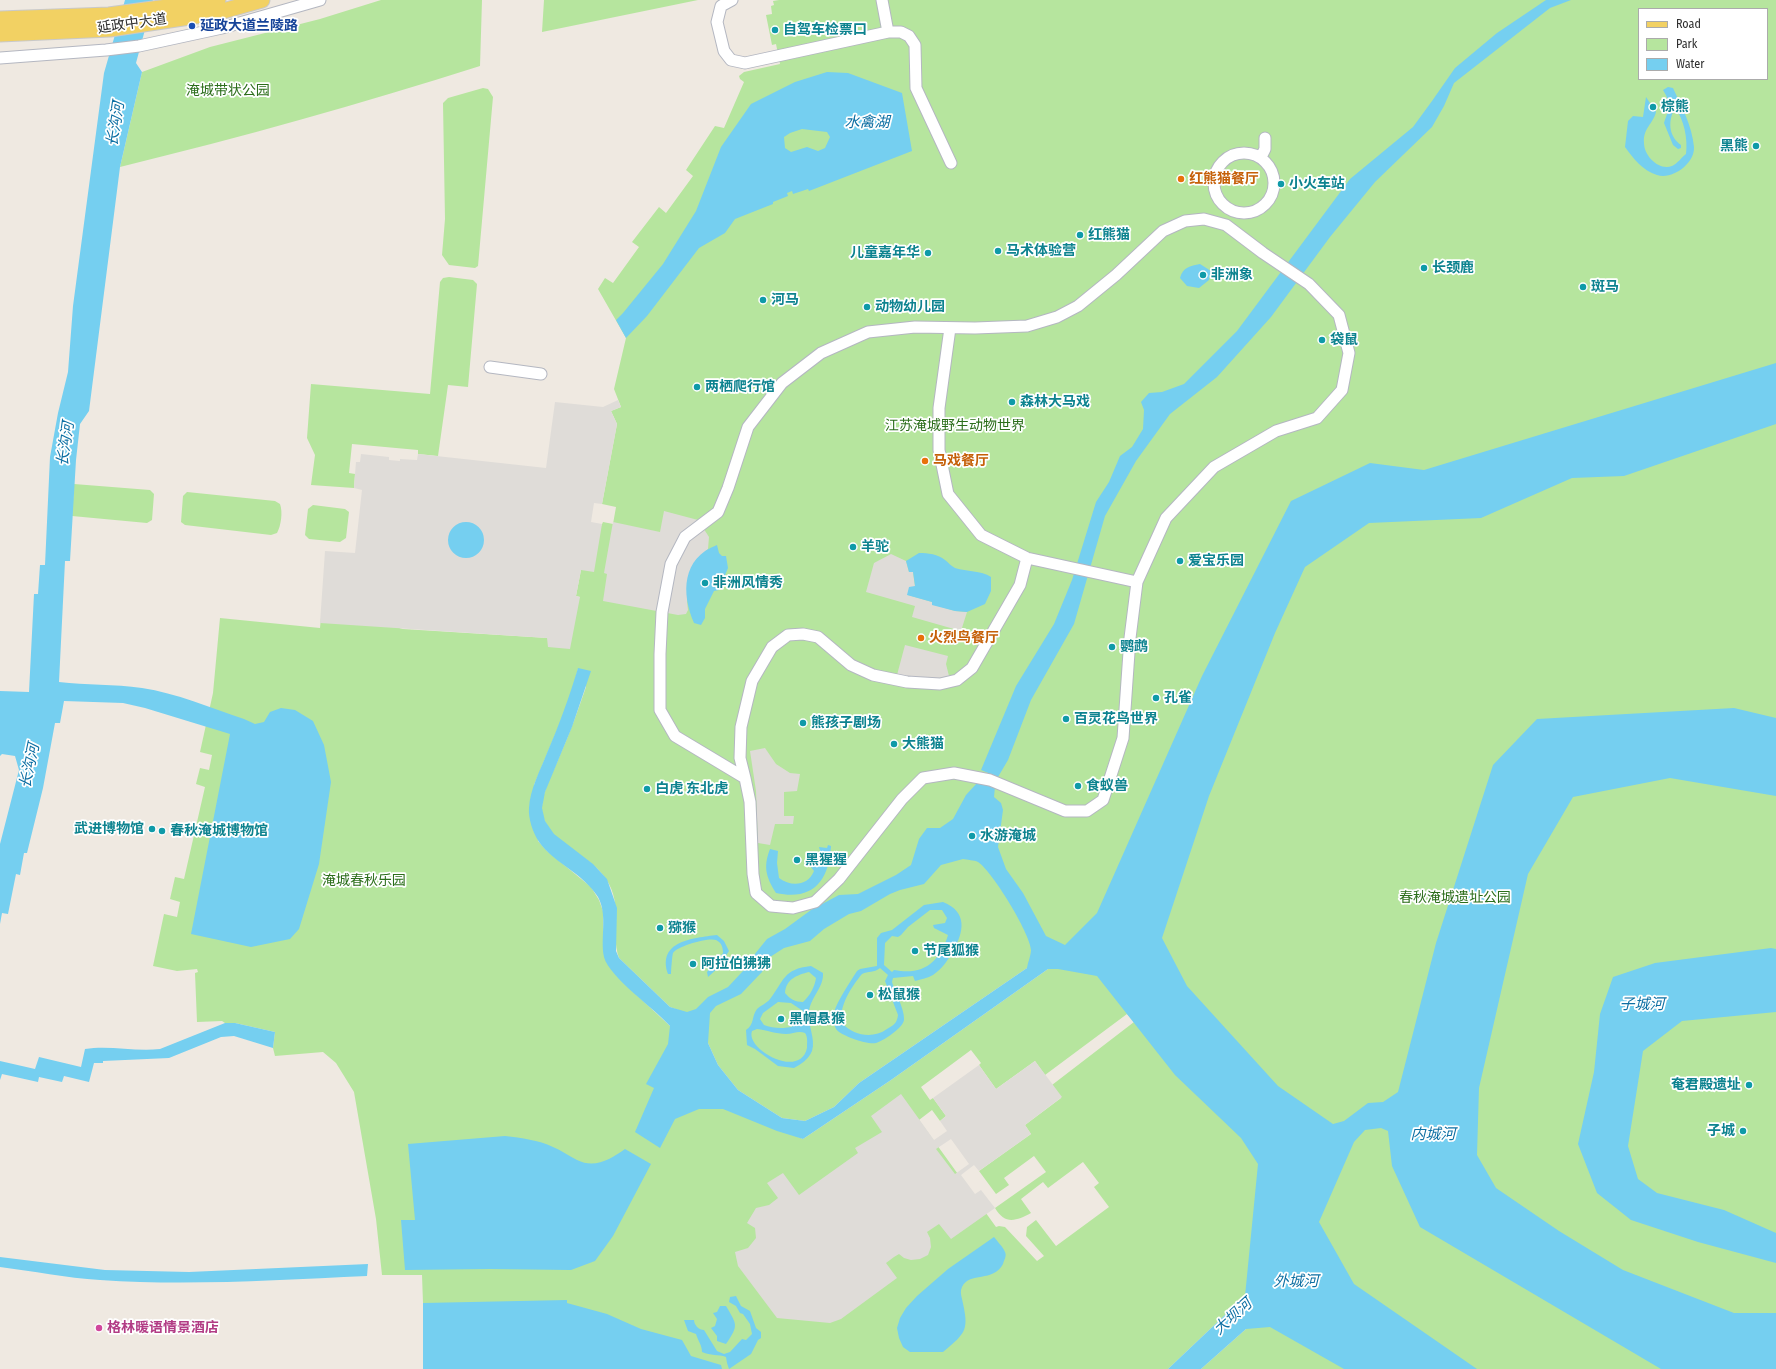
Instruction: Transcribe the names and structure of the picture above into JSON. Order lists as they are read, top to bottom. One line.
{"streets":{"main road":["延政中大道"]},"water":["水禽湖","长沟河","子城河","内城河","外城河","大坝河"],"parks":["淹城带状公园","江苏淹城野生动物世界","淹城春秋乐园","春秋淹城遗址公园"],"places":["延政大道兰陵路","自驾车检票口","棕熊","黑熊","红熊猫餐厅","小火车站","红熊猫","马术体验营","儿童嘉年华","长颈鹿","非洲象","斑马","河马","动物幼儿园","袋鼠","两栖爬行馆","森林大马戏","马戏餐厅","羊驼","爱宝乐园","非洲风情秀","火烈鸟餐厅","鹦鹉","孔雀","百灵花鸟世界","熊孩子剧场","大熊猫","食蚁兽","白虎 东北虎","武进博物馆","春秋淹城博物馆","水游淹城","黑猩猩","猕猴","节尾狐猴","阿拉伯狒狒","松鼠猴","黑帽悬猴","奄君殿遗址","子城","格林暖语情景酒店"],"legend":["Road","Park","Water"]}
